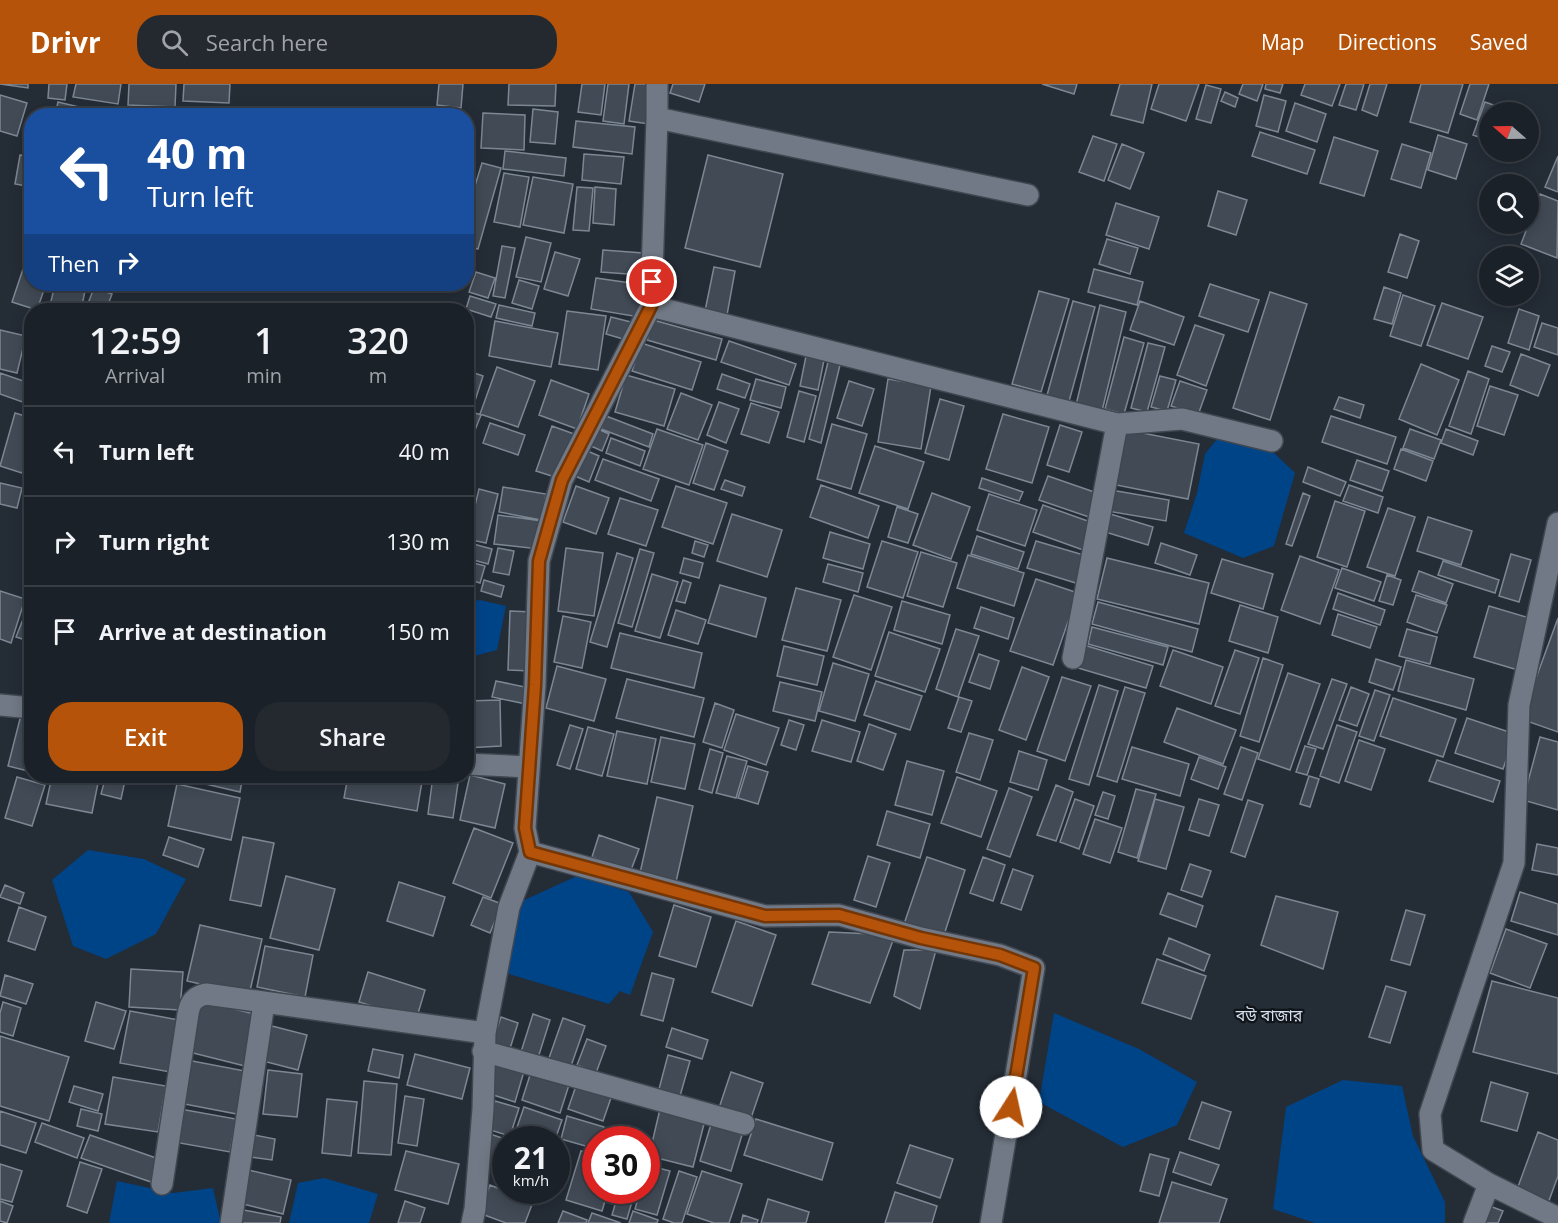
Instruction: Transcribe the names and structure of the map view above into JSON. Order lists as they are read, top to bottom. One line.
{"districts":["বউ বাজার"],"north":"left","page":{"header":"Drivr","search":"Search here","nav":["Map","Directions","Saved"],"turn":["40 m","Turn left"],"then":"Then","eta":["12:59","Arrival","1","min","320","m"],"list":[{"name":"Turn left","value":"40 m"},{"name":"Turn right","value":"130 m"},{"name":"Arrive at destination","value":"150 m"}],"buttons":["Exit","Share"],"speed":"21 km/h","limit":"30"}}
